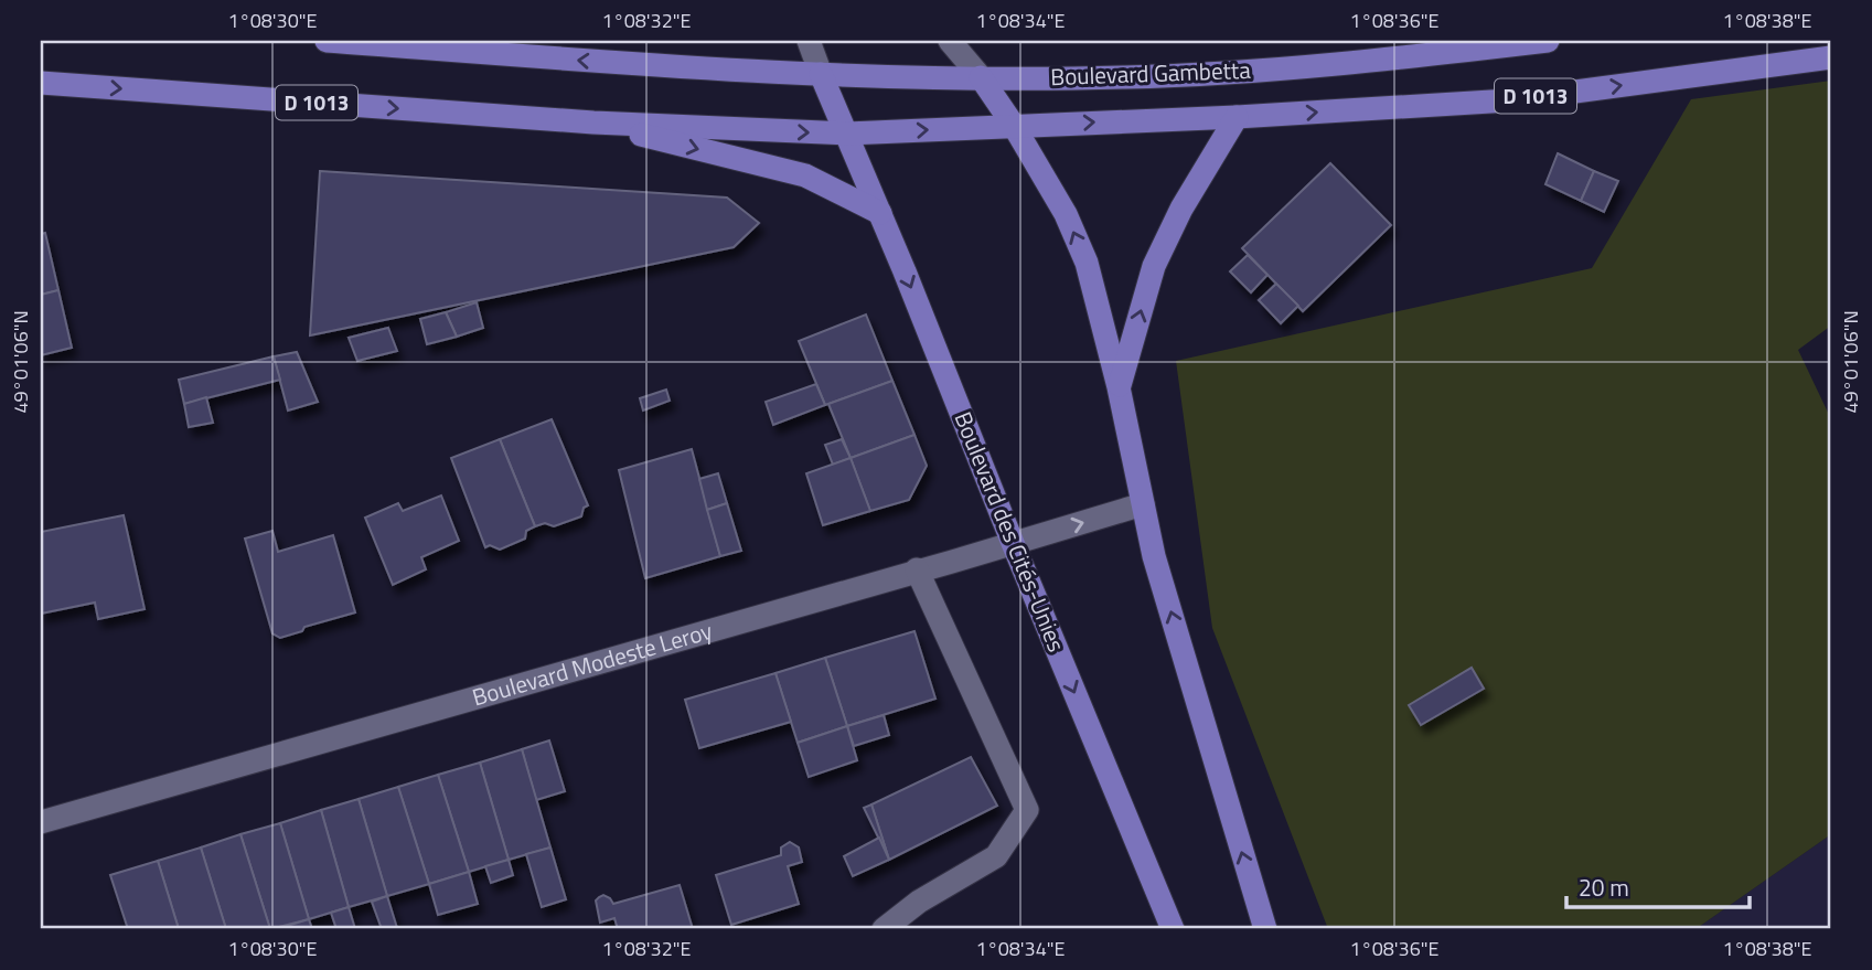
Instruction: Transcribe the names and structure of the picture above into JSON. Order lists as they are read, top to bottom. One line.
{"streets":{"main road":["Boulevard Gambetta","D 1013","Boulevard des Cités-Unies"],"street":["Boulevard Modeste Leroy"]},"crossings":[["Boulevard Gambetta","Boulevard des Cités-Unies"],["D 1013","Boulevard des Cités-Unies"],["Boulevard des Cités-Unies","Boulevard Modeste Leroy"]],"scale_bar":"20 m","coordinates":["1°08'30\"E","1°08'32\"E","1°08'34\"E","1°08'36\"E","1°08'38\"E","49°01'06\"N"]}
